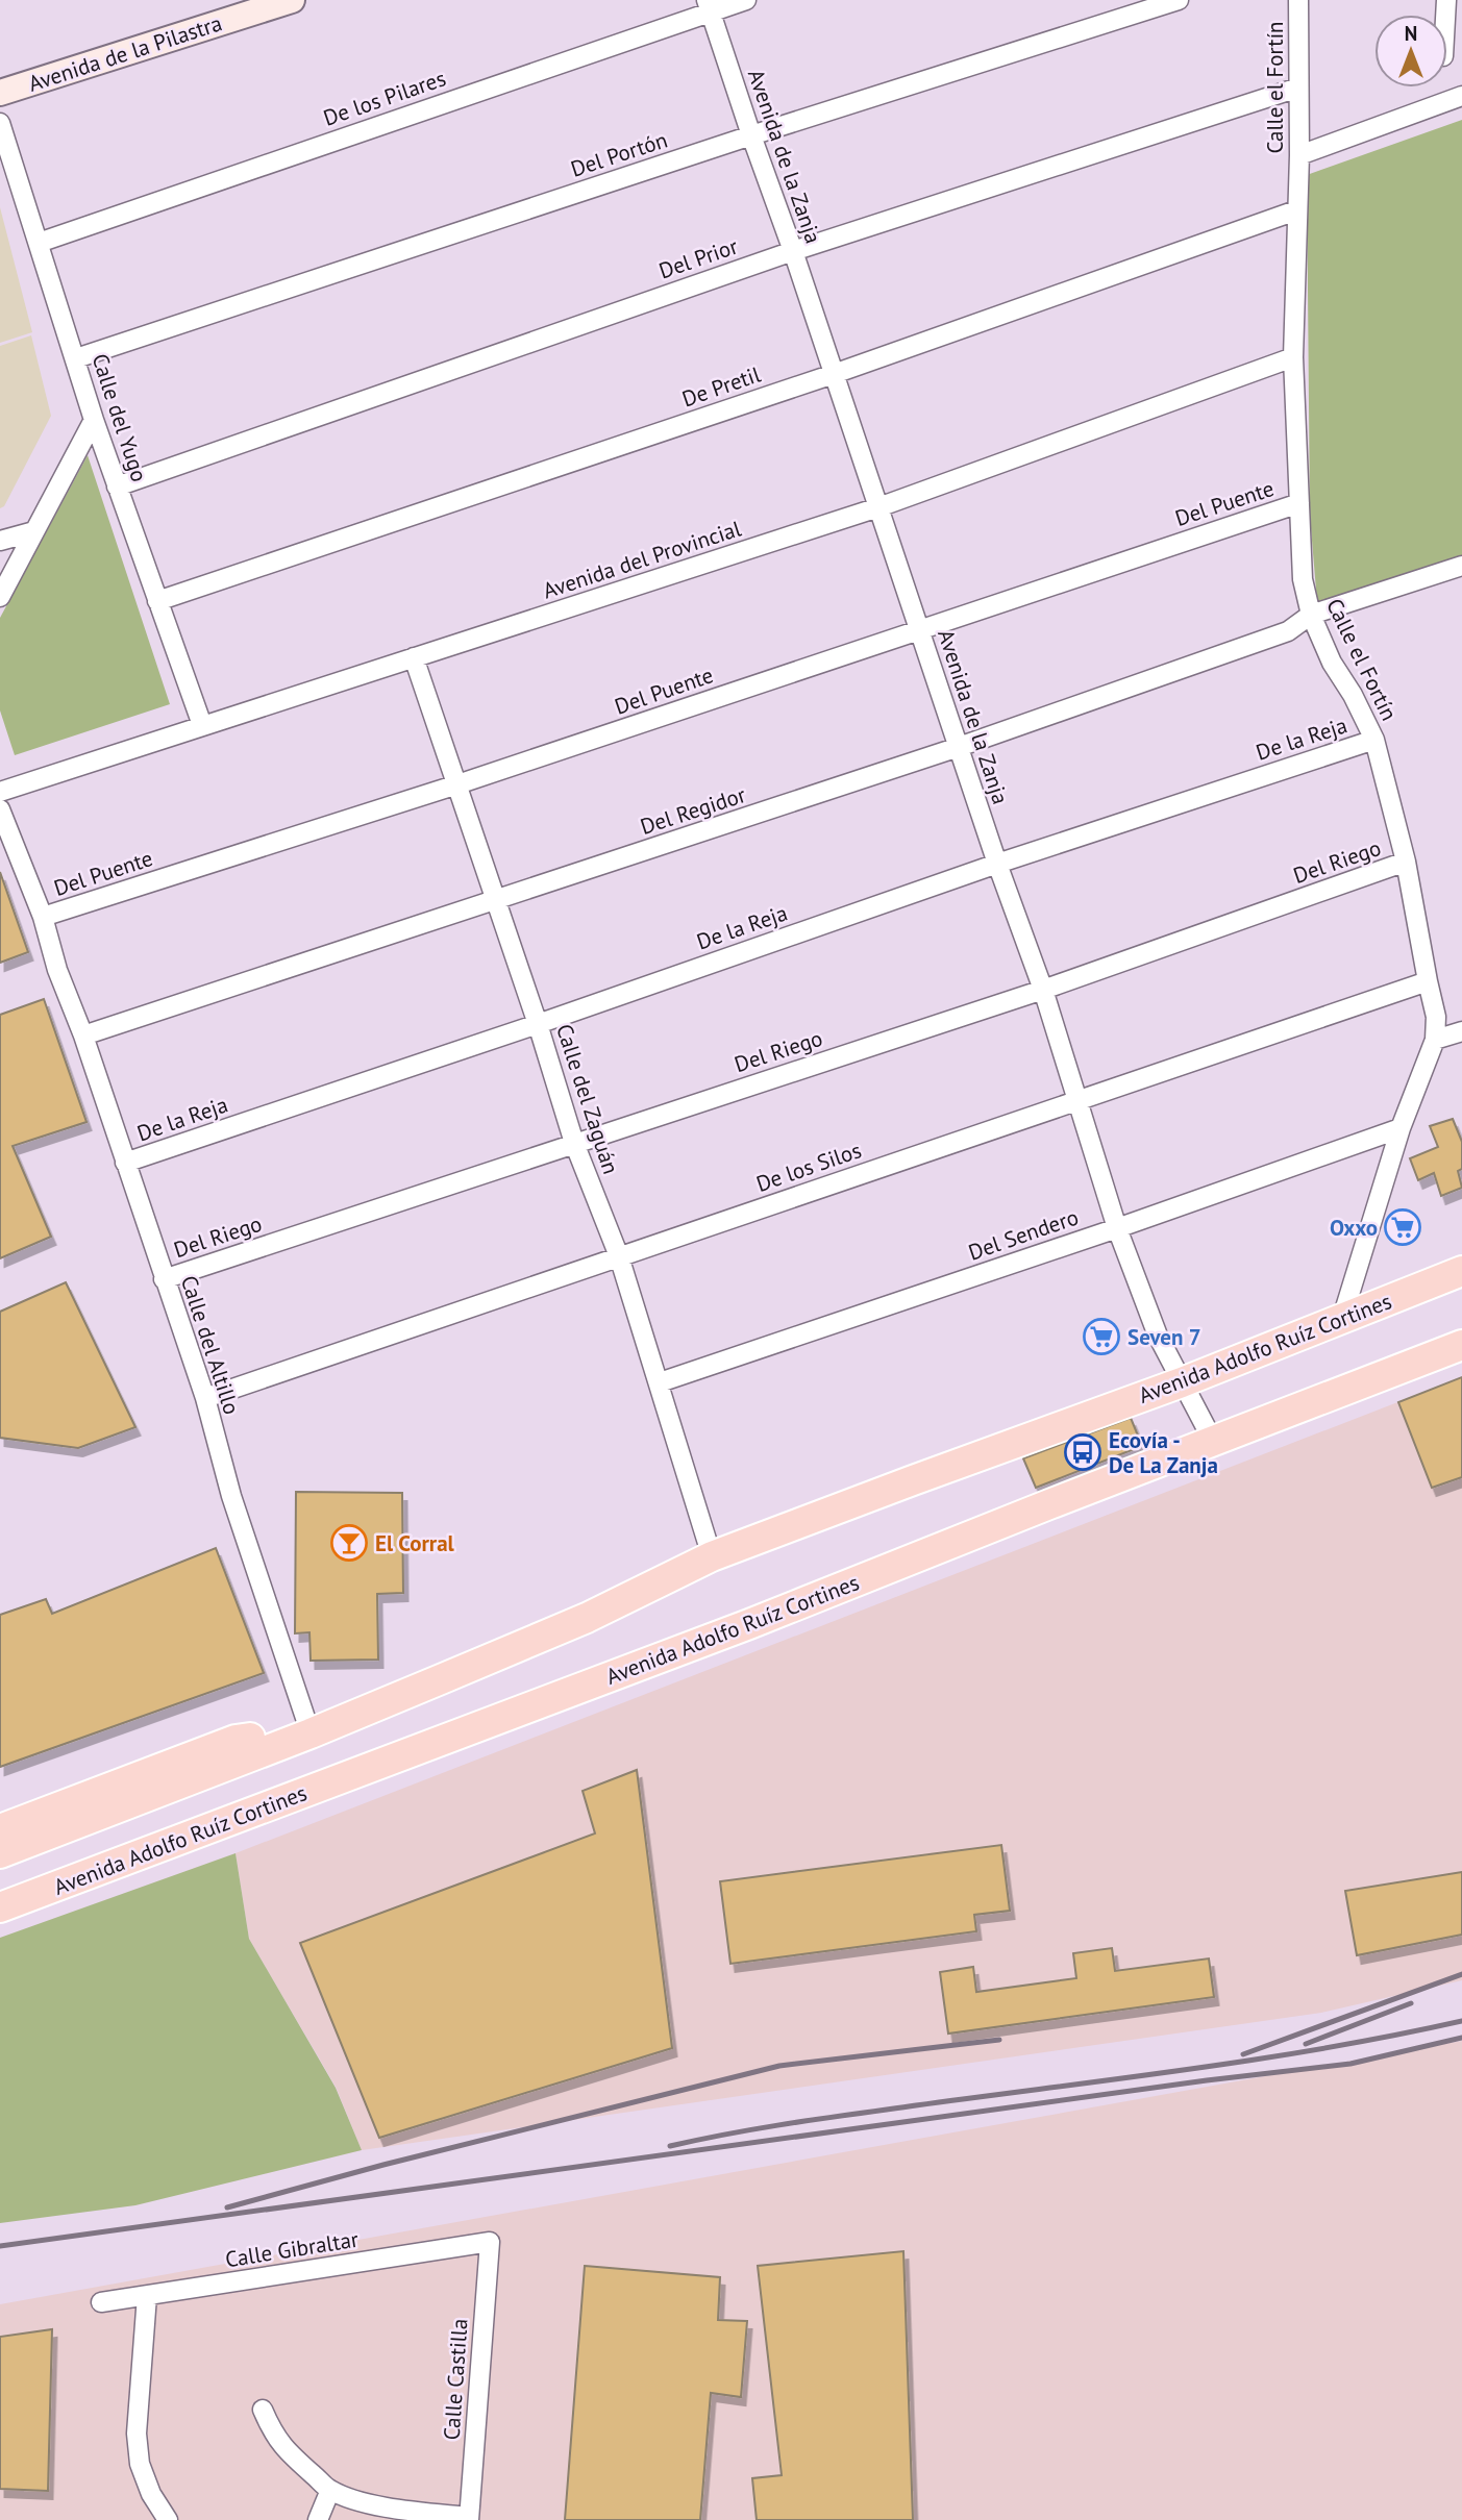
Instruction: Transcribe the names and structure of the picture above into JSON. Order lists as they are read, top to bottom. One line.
{"streets":{"main road":["Avenida Adolfo Ruíz Cortines"],"street":["Avenida de la Pilastra","Calle el Fortín","De los Pilares","Del Portón","Avenida de la Zanja","Del Prior","De Pretil","Calle del Yugo","Del Puente","Avenida del Provincial","De la Reja","Del Regidor","Del Riego","Calle del Zaguán","De los Silos","Del Sendero","Calle del Altillo","Calle Gibraltar","Calle Castilla"]},"crossings":[["Calle el Fortín","Del Prior"],["Calle el Fortín","De Pretil"],["Calle el Fortín","Del Puente"],["Calle el Fortín","Avenida del Provincial"],["Calle el Fortín","De la Reja"],["Calle el Fortín","Del Regidor"],["Calle el Fortín","Del Riego"],["Calle el Fortín","De los Silos"],["Calle el Fortín","Del Sendero"],["Calle el Fortín","Avenida Adolfo Ruíz Cortines"],["De los Pilares","Avenida de la Zanja"],["De los Pilares","Calle del Yugo"],["Del Portón","Avenida de la Zanja"],["Del Portón","Calle del Yugo"],["Avenida de la Zanja","Del Prior"],["Avenida de la Zanja","De Pretil"],["Avenida de la Zanja","Del Puente"],["Avenida de la Zanja","Avenida del Provincial"],["Avenida de la Zanja","De la Reja"],["Avenida de la Zanja","Del Regidor"],["Avenida de la Zanja","Del Riego"],["Avenida de la Zanja","De los Silos"],["Avenida de la Zanja","Del Sendero"],["Avenida de la Zanja","Avenida Adolfo Ruíz Cortines"],["Del Prior","Calle del Yugo"],["De Pretil","Calle del Yugo"],["Calle del Yugo","Avenida del Provincial"],["Del Puente","Calle del Zaguán"],["Del Puente","Calle del Altillo"],["Avenida del Provincial","Calle del Zaguán"],["De la Reja","Calle del Zaguán"],["De la Reja","Calle del Altillo"],["Del Regidor","Calle del Zaguán"],["Del Regidor","Calle del Altillo"],["Del Riego","Calle del Zaguán"],["Del Riego","Calle del Altillo"],["Calle del Zaguán","De los Silos"],["Calle del Zaguán","Del Sendero"],["Calle del Zaguán","Avenida Adolfo Ruíz Cortines"],["De los Silos","Calle del Altillo"],["Calle del Altillo","Avenida Adolfo Ruíz Cortines"],["Calle Gibraltar","Calle Castilla"]],"places":{"supermarket":["Oxxo","Seven 7"],"bus stop":["Ecovía - De La Zanja"],"bar":["El Corral"]},"north":"top"}
